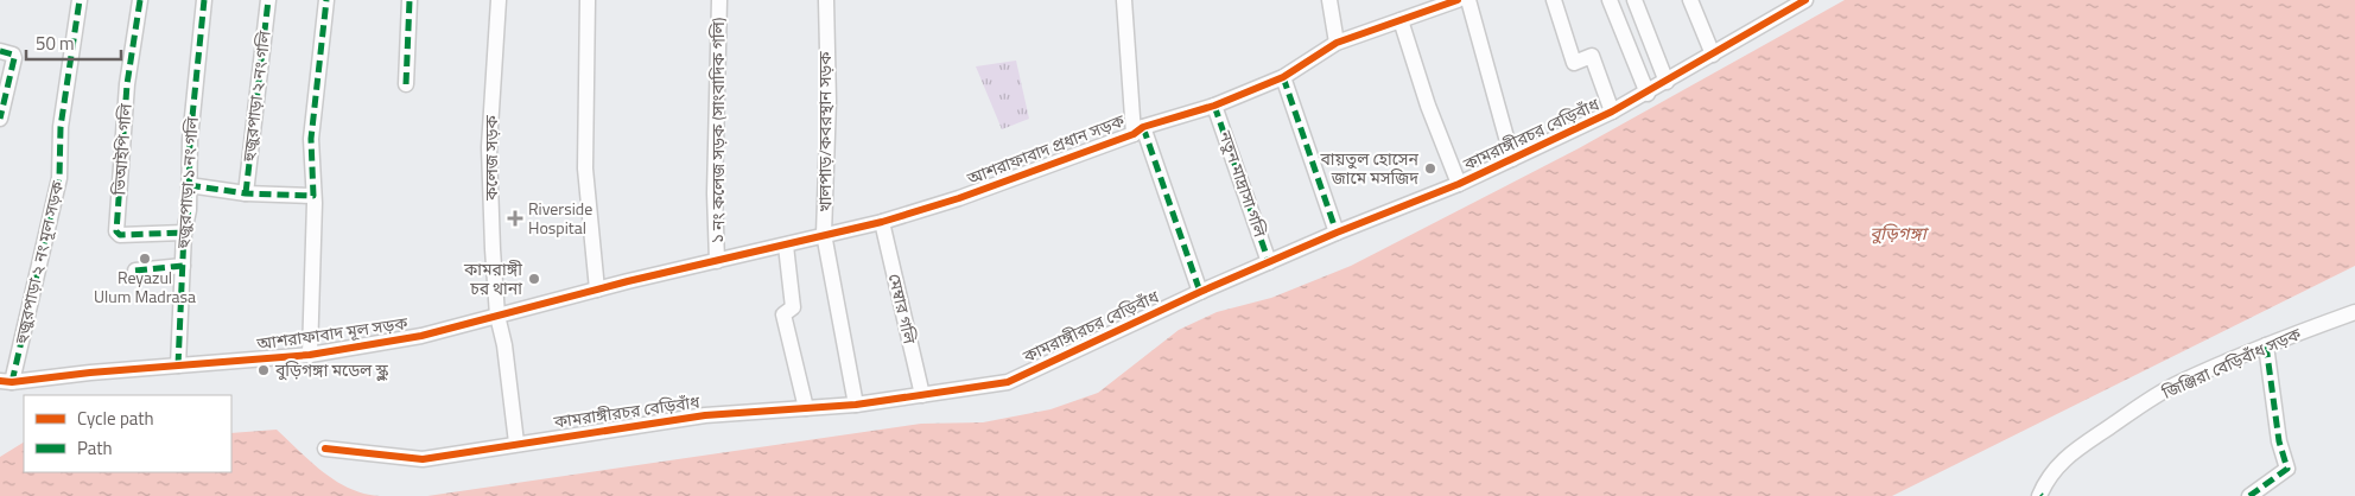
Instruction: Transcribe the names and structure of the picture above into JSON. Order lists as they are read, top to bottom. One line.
{"streets":{"street":["হুজুরপাড়া ২ নং গলি","১ নং কলেজ সড়ক (সাংবাদিক গলি)","খালপাড়/কবরস্থান সড়ক","কামরাঙ্গীরচর বেড়িবাঁধ","ভিআইপি গলি","আশরাফাবাদ প্রধান সড়ক","কলেজ সড়ক","হুজুরপাড়া ১ নং গলি","নতুন মাদ্রাসা গলি","হুজুরপাড়া ২ নং মূল সড়ক","মেম্বার গলি","আশরাফাবাদ মূল সড়ক","জিঞ্জিরা বেড়িবাঁধ সড়ক"]},"crossings":[["১ নং কলেজ সড়ক (সাংবাদিক গলি)","আশরাফাবাদ প্রধান সড়ক"],["খালপাড়/কবরস্থান সড়ক","কামরাঙ্গীরচর বেড়িবাঁধ"],["খালপাড়/কবরস্থান সড়ক","আশরাফাবাদ প্রধান সড়ক"],["কামরাঙ্গীরচর বেড়িবাঁধ","কলেজ সড়ক"],["কামরাঙ্গীরচর বেড়িবাঁধ","নতুন মাদ্রাসা গলি"],["কামরাঙ্গীরচর বেড়িবাঁধ","মেম্বার গলি"],["ভিআইপি গলি","হুজুরপাড়া ১ নং গলি"],["আশরাফাবাদ প্রধান সড়ক","নতুন মাদ্রাসা গলি"],["আশরাফাবাদ প্রধান সড়ক","মেম্বার গলি"],["আশরাফাবাদ প্রধান সড়ক","আশরাফাবাদ মূল সড়ক"],["কলেজ সড়ক","আশরাফাবাদ মূল সড়ক"],["হুজুরপাড়া ১ নং গলি","আশরাফাবাদ মূল সড়ক"],["হুজুরপাড়া ২ নং মূল সড়ক","আশরাফাবাদ মূল সড়ক"]],"water":["বুড়িগঙ্গা"],"places":{"other":["বায়তুল হোসেন জামে মসজিদ","Reyazul Ulum Madrasa","কামরাঙ্গী চর থানা","বুড়িগঙ্গা মডেল স্কুল"],"health":["Riverside Hospital"]},"legend":["Cycle path","Path"],"scale_bar":"50 m"}
